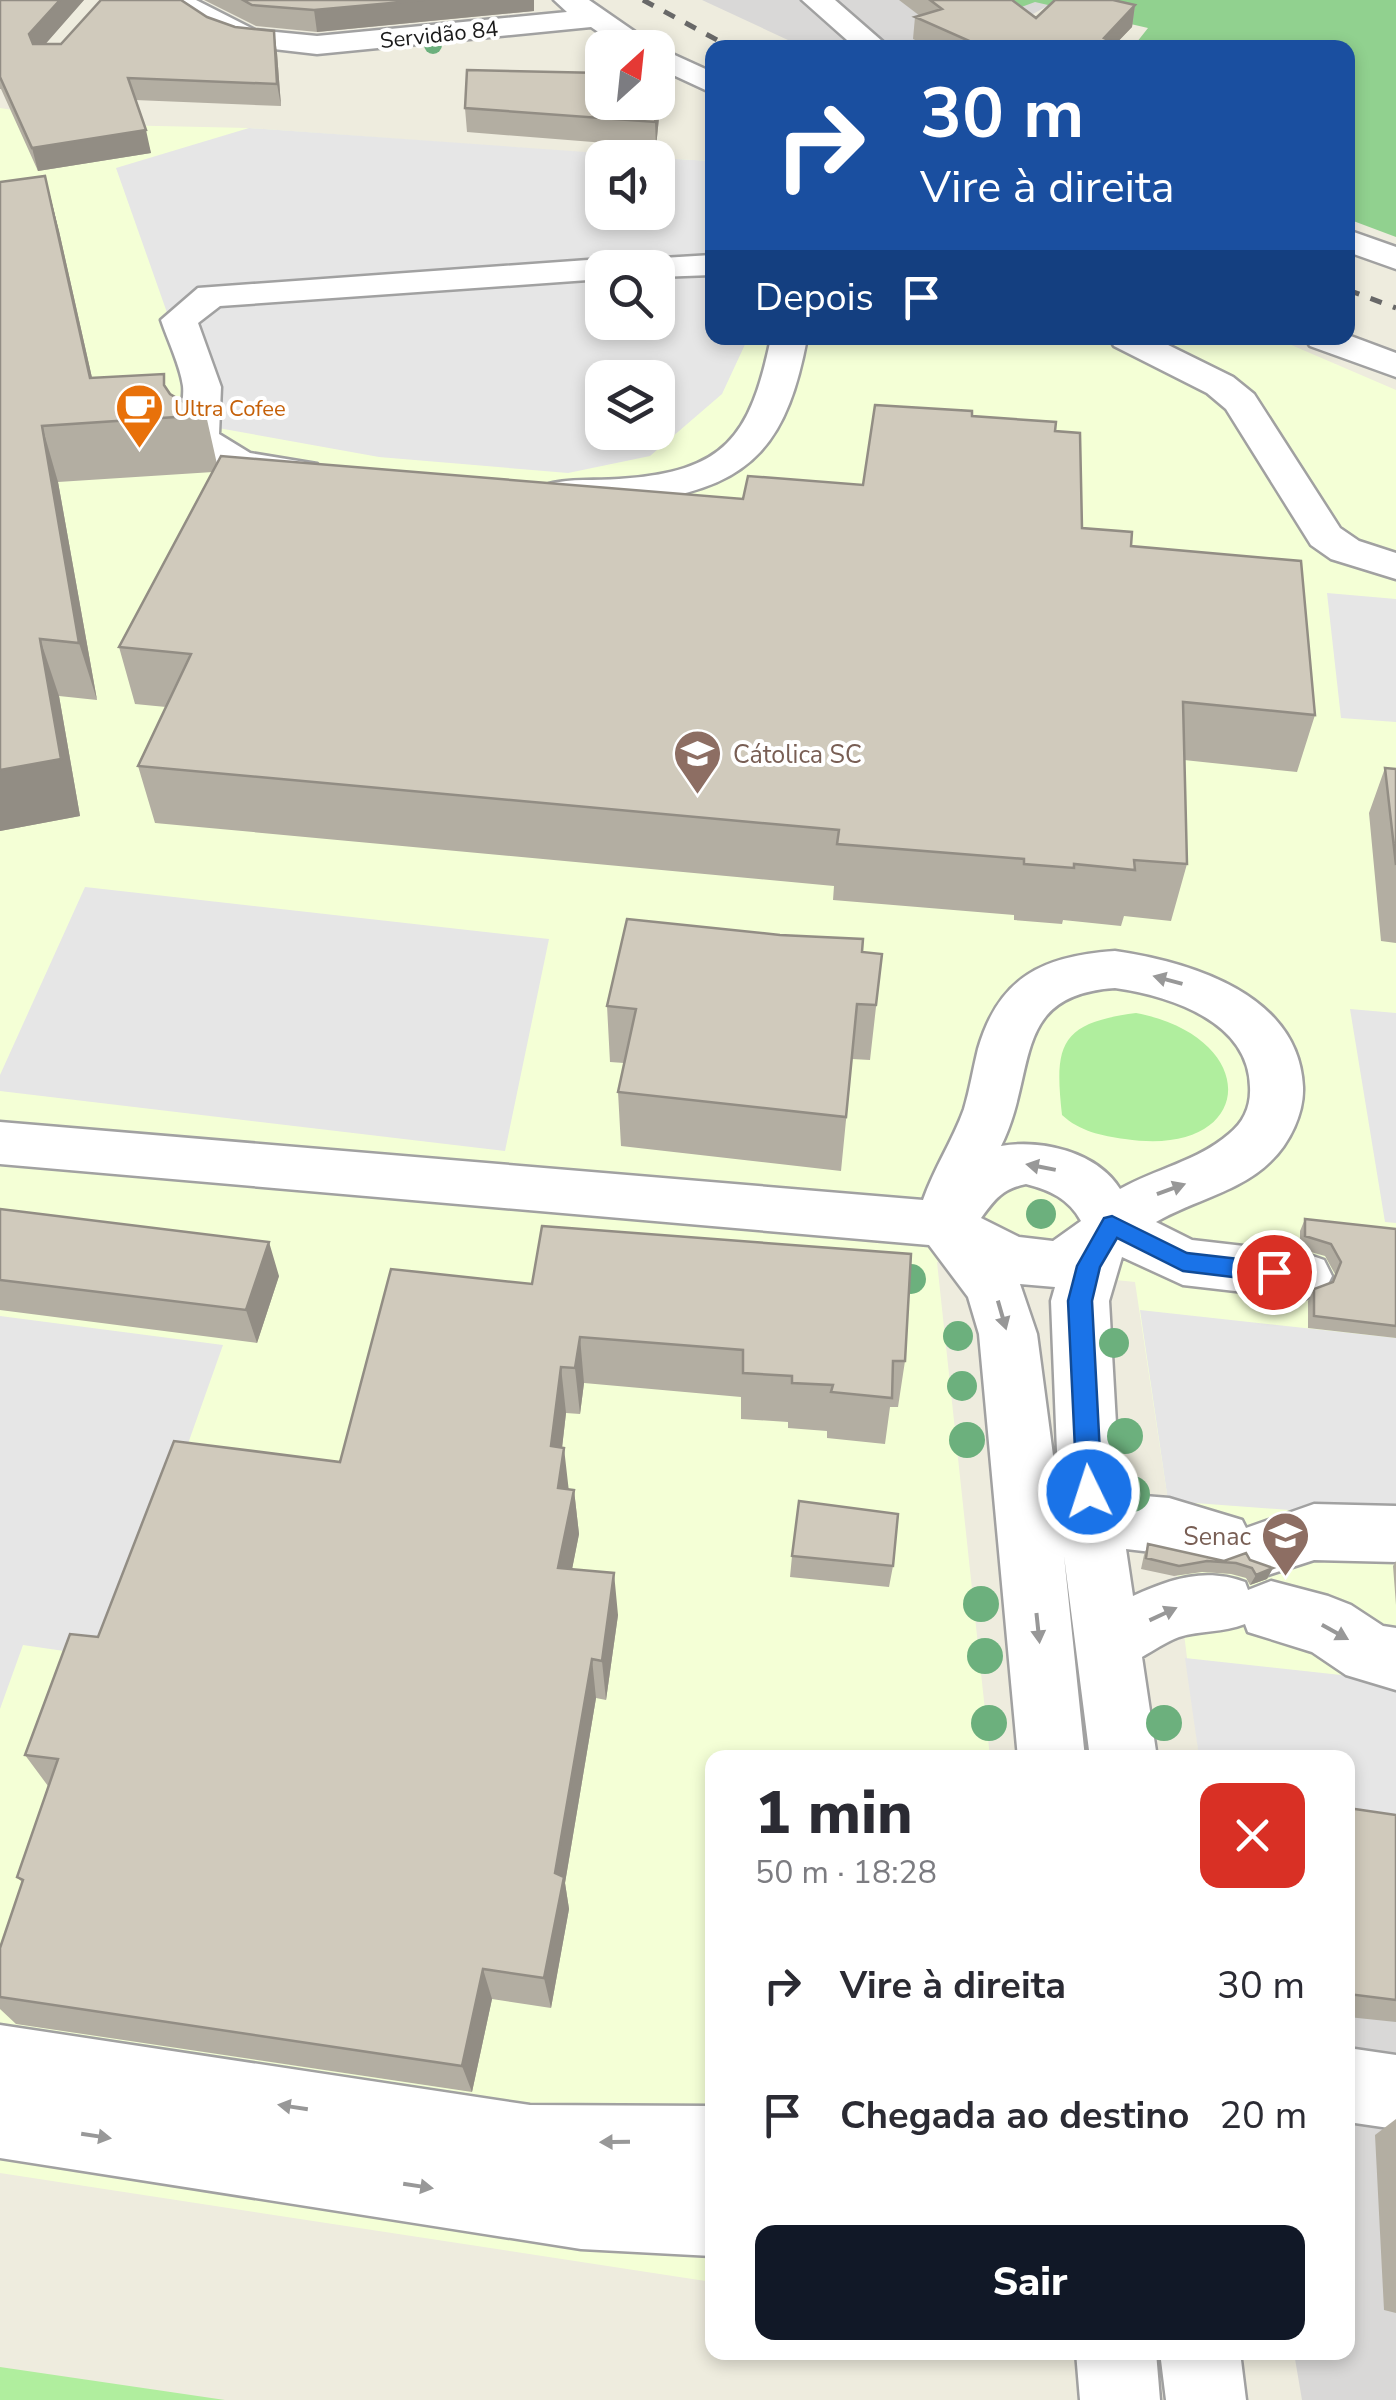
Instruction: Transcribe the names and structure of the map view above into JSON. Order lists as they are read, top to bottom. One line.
{"streets":{"street":["Servidão 84"]},"places":{"cafe":["Ultra Cofee"],"school or university":["Cátolica SC","Senac"]},"north":"top right","page":{"turn":["30 m","Vire à direita"],"then":"Depois","heading":["1 min","50 m · 18:28"],"list":[{"name":"Vire à direita","value":"30 m"},{"name":"Chegada ao destino","value":"20 m"}],"buttons":"Sair"}}
